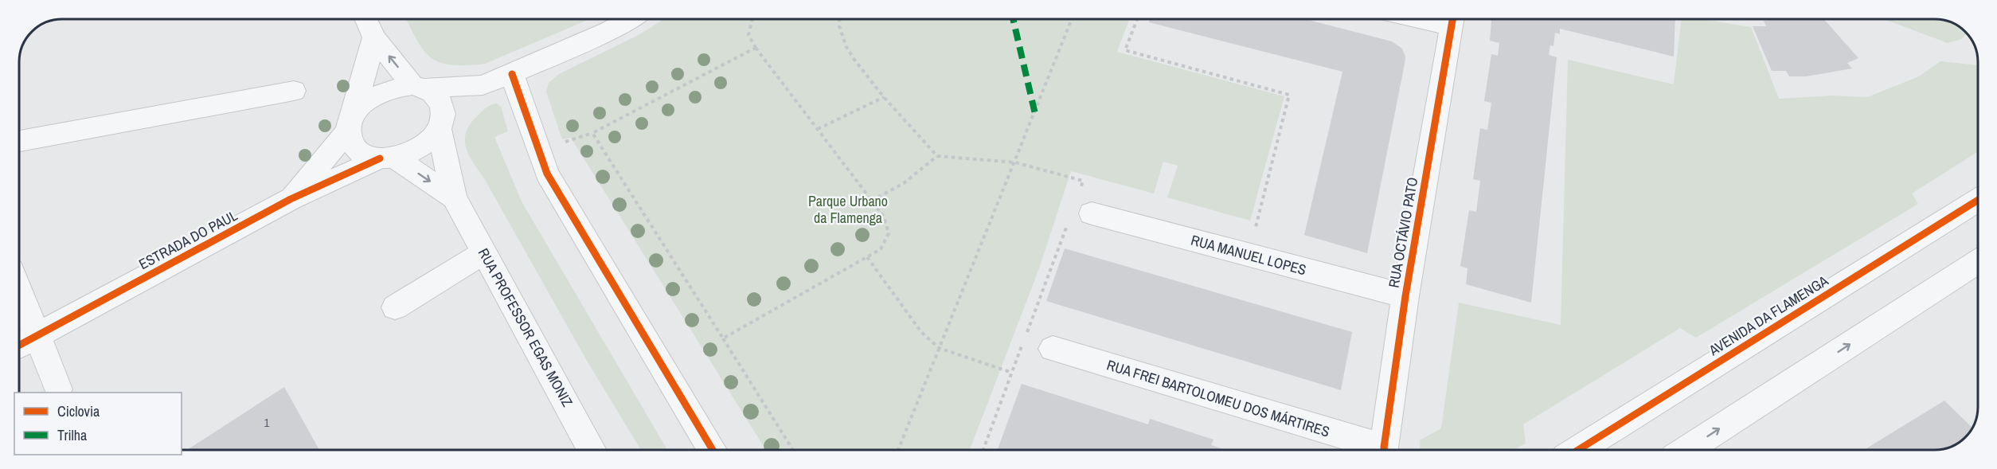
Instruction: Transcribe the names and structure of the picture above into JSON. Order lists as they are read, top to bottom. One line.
{"streets":{"street":["RUA OCTÁVIO PATO","ESTRADA DO PAUL","RUA MANUEL LOPES","AVENIDA DA FLAMENGA","RUA PROFESSOR EGAS MONIZ","RUA FREI BARTOLOMEU DOS MÁRTIRES"]},"crossings":[["RUA OCTÁVIO PATO","RUA MANUEL LOPES"],["ESTRADA DO PAUL","RUA PROFESSOR EGAS MONIZ"]],"parks":["Parque Urbano da Flamenga"],"house_numbers":["1"],"legend":["Ciclovia","Trilha"]}
